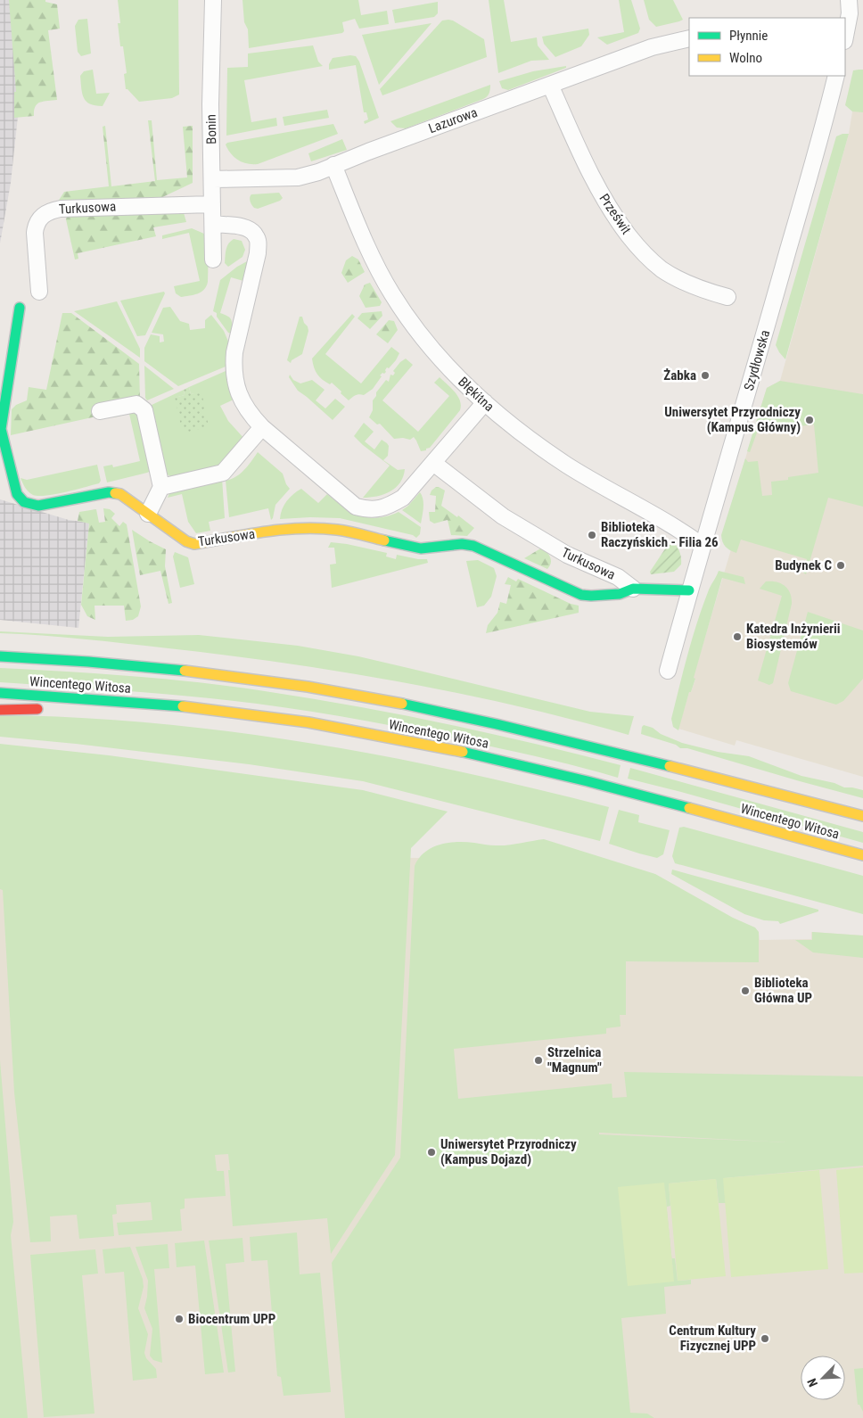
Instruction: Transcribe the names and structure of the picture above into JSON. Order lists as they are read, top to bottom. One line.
{"streets":{"main road":["Turkusowa","Wincentego Witosa"],"street":["Lazurowa","Bonin","Prześwit","Szydłowska","Błękitna"]},"crossings":[["Lazurowa","Bonin"],["Lazurowa","Prześwit"],["Lazurowa","Błękitna"],["Bonin","Turkusowa"],["Turkusowa","Szydłowska"],["Szydłowska","Błękitna"]],"places":["Żabka","Uniwersytet Przyrodniczy (Kampus Główny)","Biblioteka Raczyńskich - Filia 26","Budynek C","Katedra Inżynierii Biosystemów","Biblioteka Główna UP","Strzelnica \"Magnum\"","Uniwersytet Przyrodniczy (Kampus Dojazd)","Biocentrum UPP","Centrum Kultury Fizycznej UPP"],"legend":["Płynnie","Wolno"],"north":"bottom left"}
